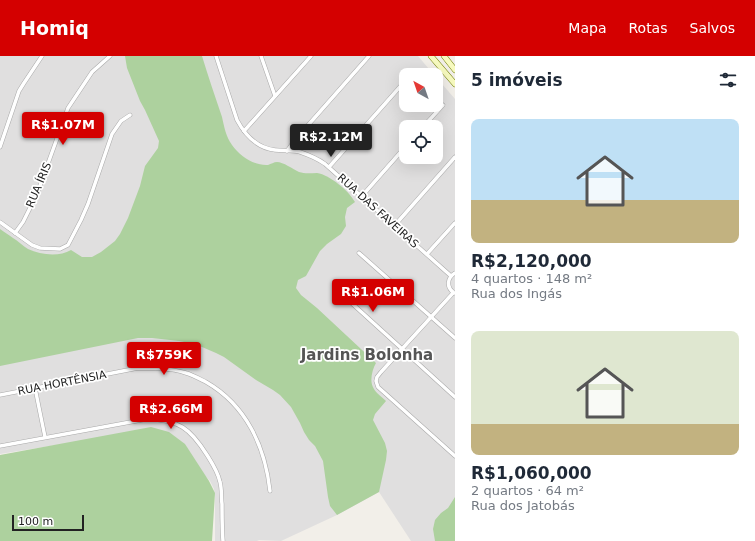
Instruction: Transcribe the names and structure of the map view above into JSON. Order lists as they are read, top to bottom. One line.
{"streets":{"street":["RUA ÍRIS","RUA DAS FAVEIRAS","RUA HORTÊNSIA"]},"districts":["Jardins Bolonha"],"scale_bar":"100 m","north":"top left","page":{"header":"Homiq","nav":["Mapa","Rotas","Salvos"],"heading":"5 imóveis","list":[{"name":"R$2,120,000","note":"4 quartos · 148 m² · Rua dos Ingás"},{"name":"R$1,060,000","note":"2 quartos · 64 m² · Rua dos Jatobás"}],"price":["R$1.07M","R$2.12M","R$1.06M","R$759K","R$2.66M"],"scale":"100 m"}}
